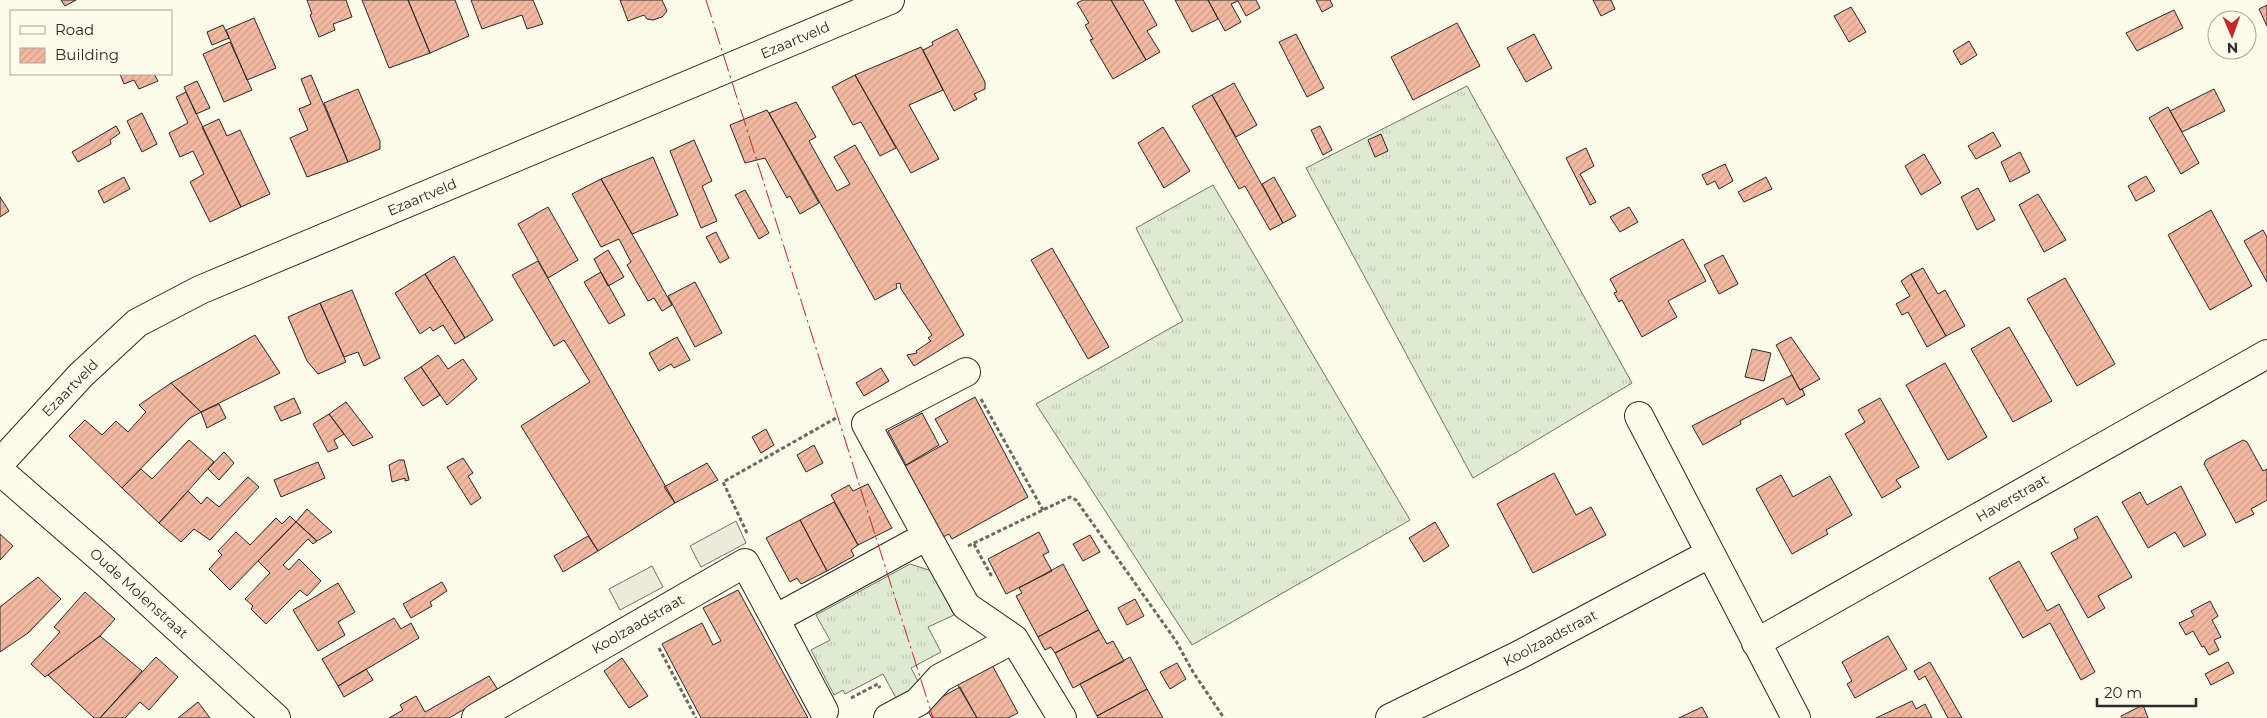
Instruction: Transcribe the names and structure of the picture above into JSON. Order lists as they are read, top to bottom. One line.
{"streets":{"street":["Ezaartveld","Haverstraat","Oude Molenstraat","Koolzaadstraat"]},"legend":["Road","Building"],"scale_bar":"20 m","north":"bottom"}
